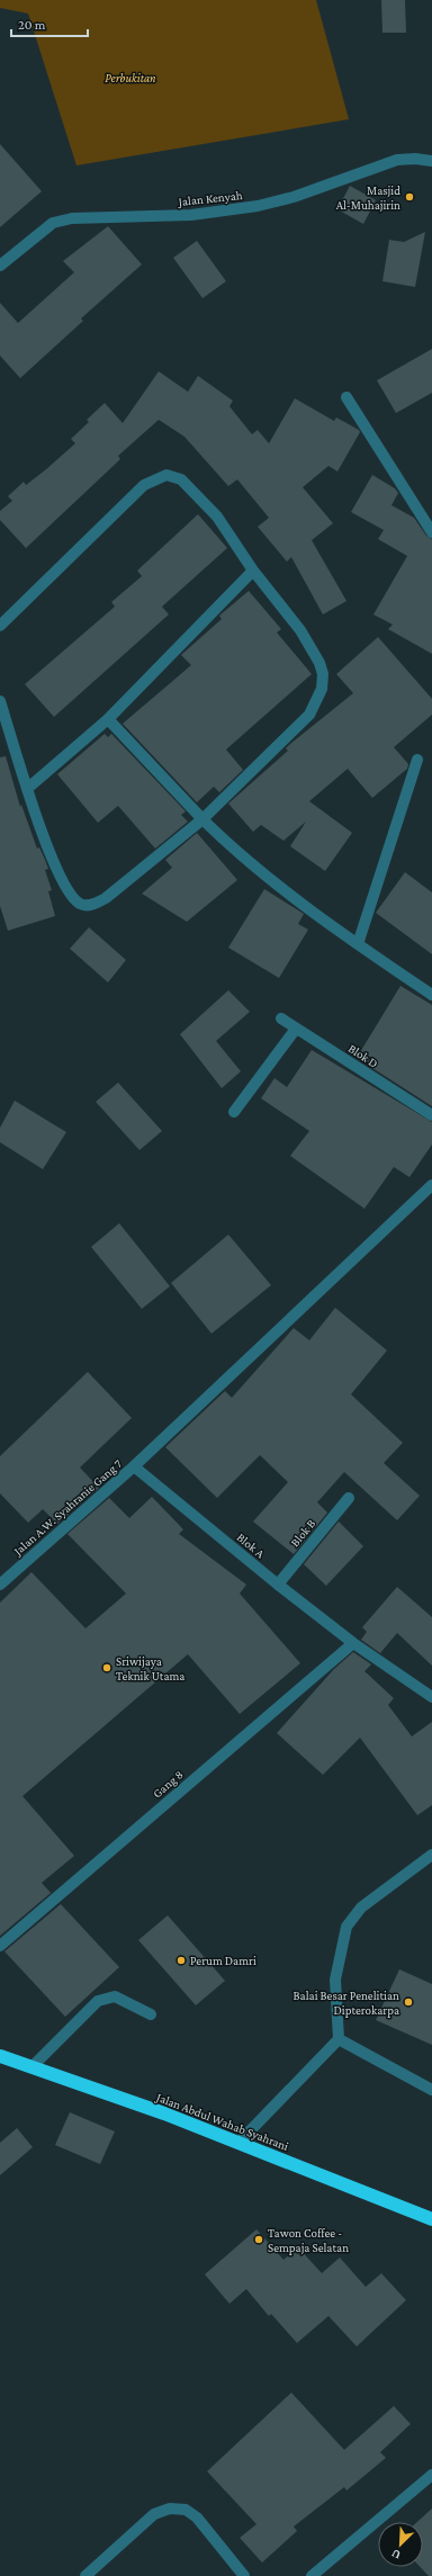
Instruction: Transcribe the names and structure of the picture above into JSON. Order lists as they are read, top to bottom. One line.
{"streets":{"highway":["Jalan Abdul Wahab Syahrani"],"street":["Jalan Kenyah","Blok D","Jalan A.W. Syahranie Gang 7","Blok B","Blok A","Gang 8"]},"crossings":[["Jalan A.W. Syahranie Gang 7","Blok A"],["Blok B","Blok A"],["Blok A","Gang 8"]],"parks":["Perbukitan"],"places":["Masjid Al-Muhajirin","Sriwijaya Teknik Utama","Perum Damri","Balai Besar Penelitian Dipterokarpa","Tawon Coffee - Sempaja Selatan"],"scale_bar":"20 m","north":"bottom left"}
